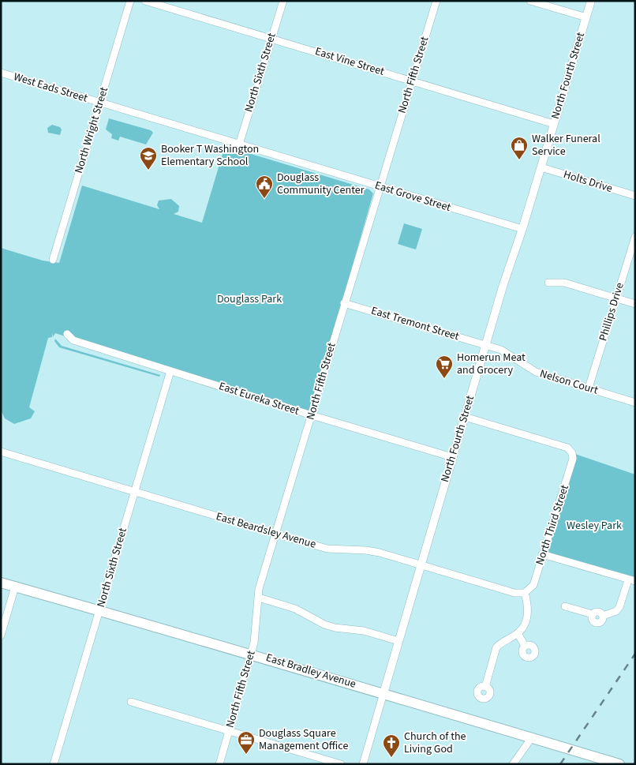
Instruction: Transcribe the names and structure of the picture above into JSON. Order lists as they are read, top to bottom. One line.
{"streets":{"main road":["East Bradley Avenue"],"street":["East Vine Street","North Sixth Street","North Fifth Street","North Fourth Street","West Eads Street","North Wright Street","Holts Drive","East Grove Street","Phillips Drive","East Tremont Street","Nelson Court","East Eureka Street","North Third Street","East Beardsley Avenue"]},"crossings":[["East Vine Street","North Sixth Street"],["East Vine Street","North Fifth Street"],["East Vine Street","North Fourth Street"],["North Sixth Street","East Grove Street"],["North Sixth Street","East Eureka Street"],["North Sixth Street","East Beardsley Avenue"],["North Sixth Street","East Bradley Avenue"],["North Fifth Street","East Grove Street"],["North Fifth Street","East Tremont Street"],["North Fifth Street","East Eureka Street"],["North Fifth Street","East Beardsley Avenue"],["North Fifth Street","East Bradley Avenue"],["North Fourth Street","Holts Drive"],["North Fourth Street","East Grove Street"],["North Fourth Street","East Tremont Street"],["North Fourth Street","Nelson Court"],["North Fourth Street","East Eureka Street"],["North Fourth Street","North Third Street"],["North Fourth Street","East Beardsley Avenue"],["North Fourth Street","East Bradley Avenue"],["West Eads Street","North Wright Street"],["West Eads Street","East Grove Street"],["North Wright Street","East Grove Street"],["Phillips Drive","Nelson Court"],["East Tremont Street","Nelson Court"],["North Third Street","East Beardsley Avenue"]],"parks":["Douglass Park","Wesley Park"],"places":{"shop":["Walker Funeral Service"],"school or university":["Booker T Washington Elementary School"],"public building":["Douglass Community Center"],"supermarket":["Homerun Meat and Grocery"],"office":["Douglass Square Management Office"],"church":["Church of the Living God"]}}
